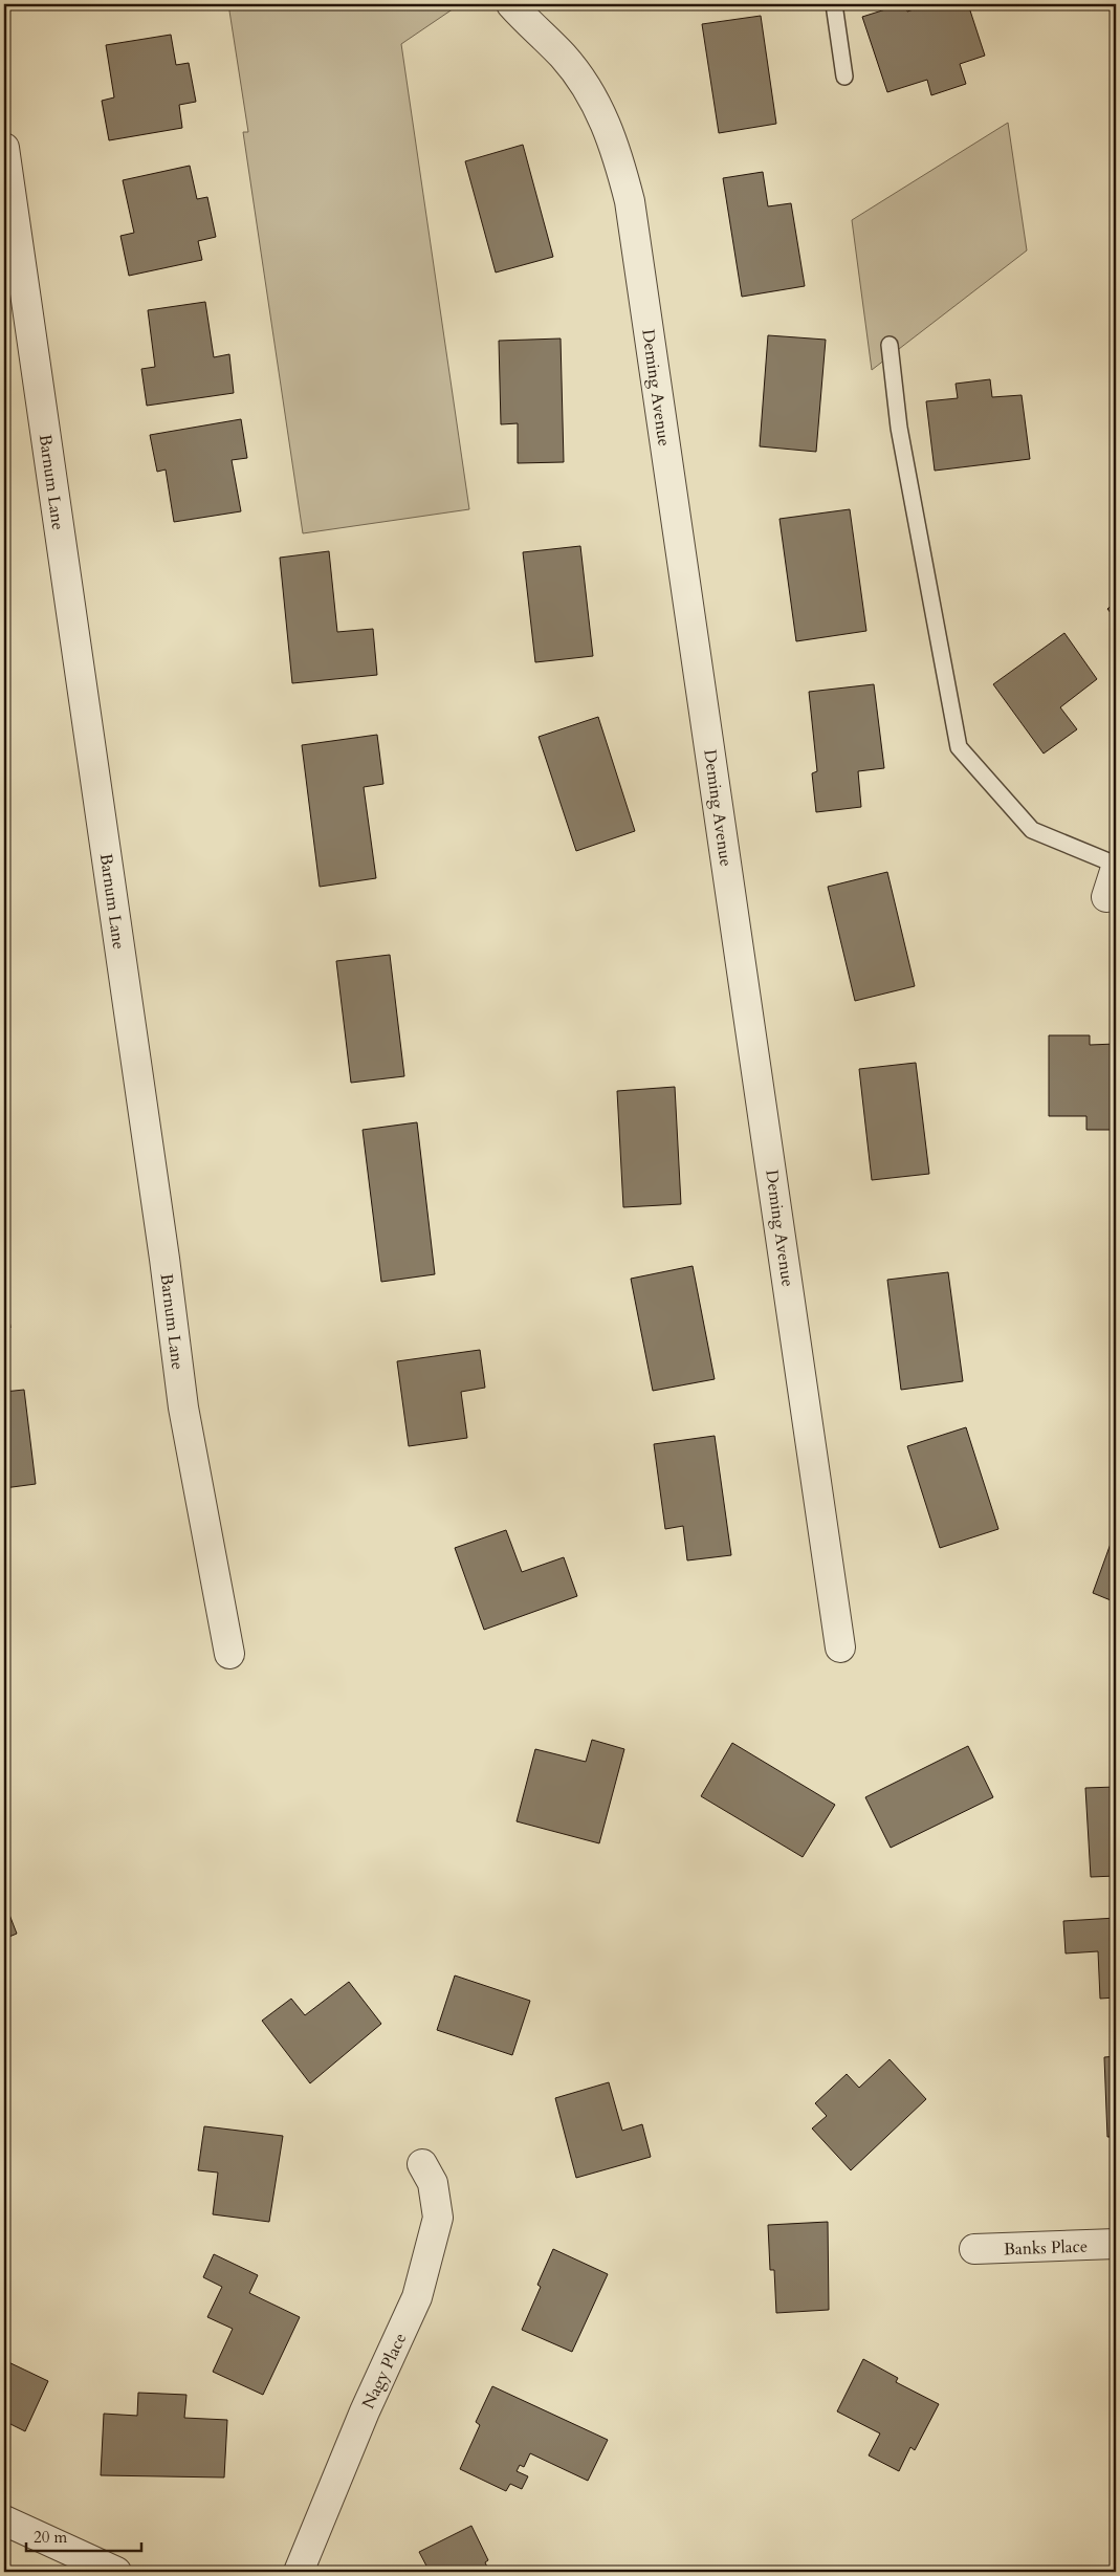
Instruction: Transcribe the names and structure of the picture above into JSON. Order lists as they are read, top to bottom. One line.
{"streets":{"street":["Deming Avenue","Barnum Lane","Banks Place","Nagy Place"]},"scale_bar":"20 m"}
